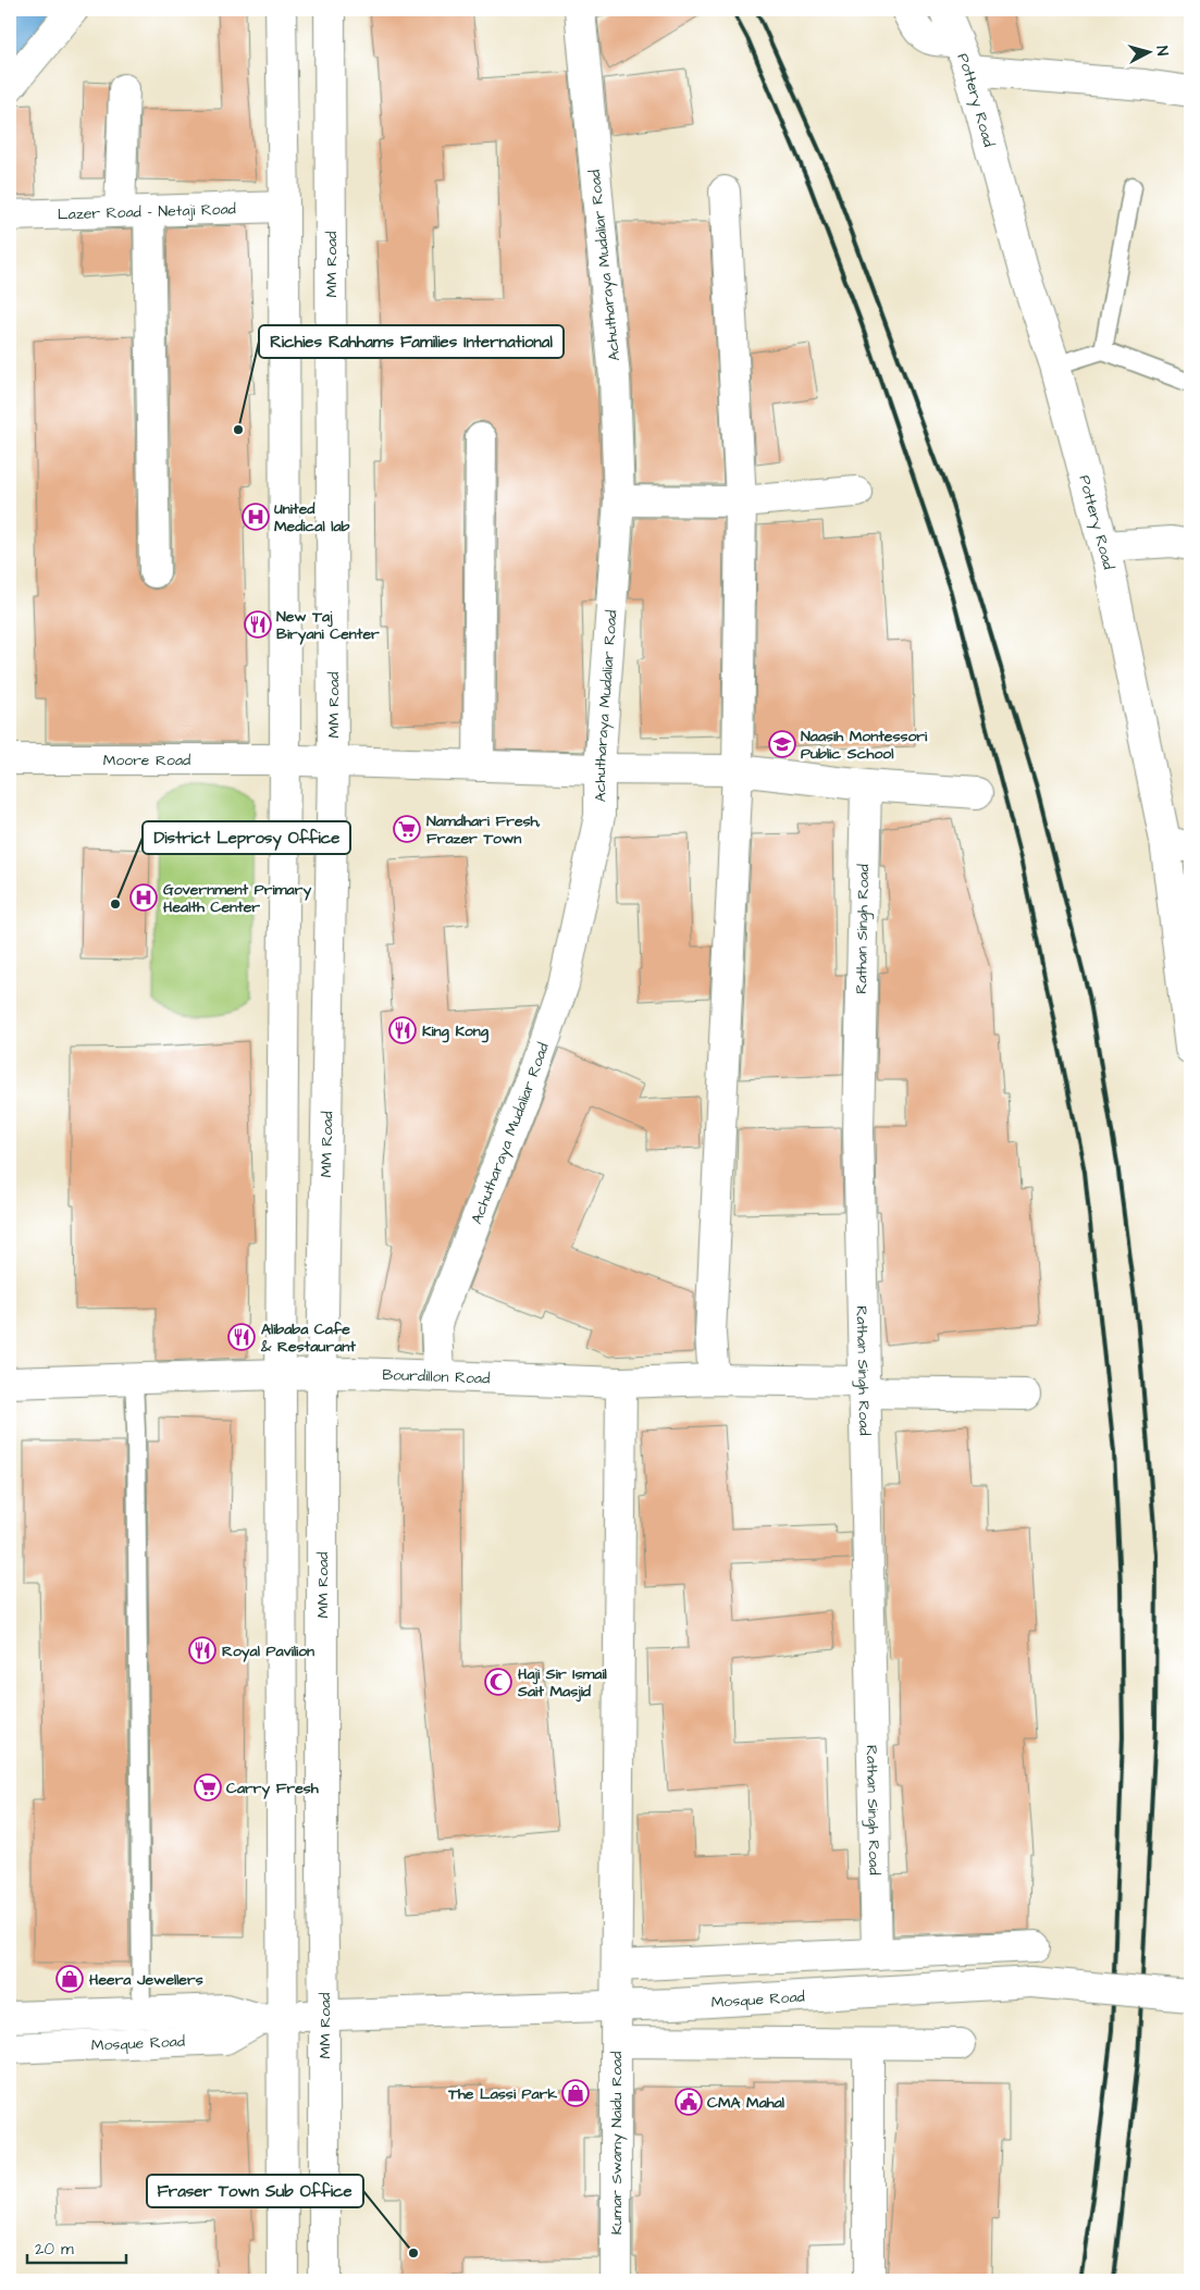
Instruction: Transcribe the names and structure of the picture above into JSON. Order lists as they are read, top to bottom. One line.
{"streets":{"street":["Pottery Road","Lazer Road - Netaji Road","MM Road","Achutharaya Mudaliar Road","Moore Road","Rathan Singh Road","Bourdillon Road","Mosque Road","Kumar Swamy Naidu Road"]},"crossings":[["MM Road","Moore Road"],["MM Road","Bourdillon Road"],["MM Road","Mosque Road"],["Achutharaya Mudaliar Road","Moore Road"],["Achutharaya Mudaliar Road","Bourdillon Road"],["Moore Road","Rathan Singh Road"],["Rathan Singh Road","Bourdillon Road"],["Bourdillon Road","Kumar Swamy Naidu Road"],["Mosque Road","Kumar Swamy Naidu Road"]],"places":{"other":["Richies Rahhams Families International","District Leprosy Office","Fraser Town Sub Office"],"hospital":["United Medical lab","Government Primary Health Center"],"restaurant":["New Taj Biryani Center","King Kong","Alibaba Cafe & Restaurant","Royal Pavilion"],"school or university":["Naasih Montessori Public School"],"supermarket":["Namdhari Fresh, Frazer Town","Carry Fresh"],"mosque":["Haji Sir Ismail Sait Masjid"],"shop":["Heera Jewellers","The Lassi Park"],"public building":["CMA Mahal"]},"scale_bar":"20 m","north":"right"}
